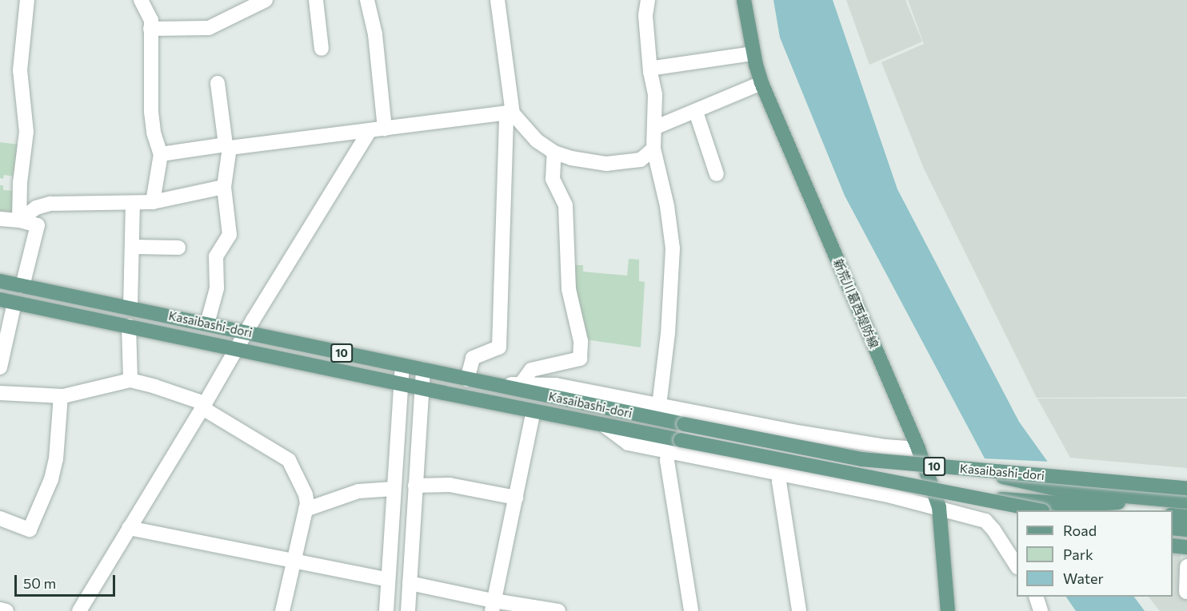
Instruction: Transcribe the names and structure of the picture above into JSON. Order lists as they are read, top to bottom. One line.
{"streets":{"main road":["新荒川葛西堤防線","Kasaibashi-dori","10"]},"legend":["Road","Park","Water"],"scale_bar":"50 m"}
